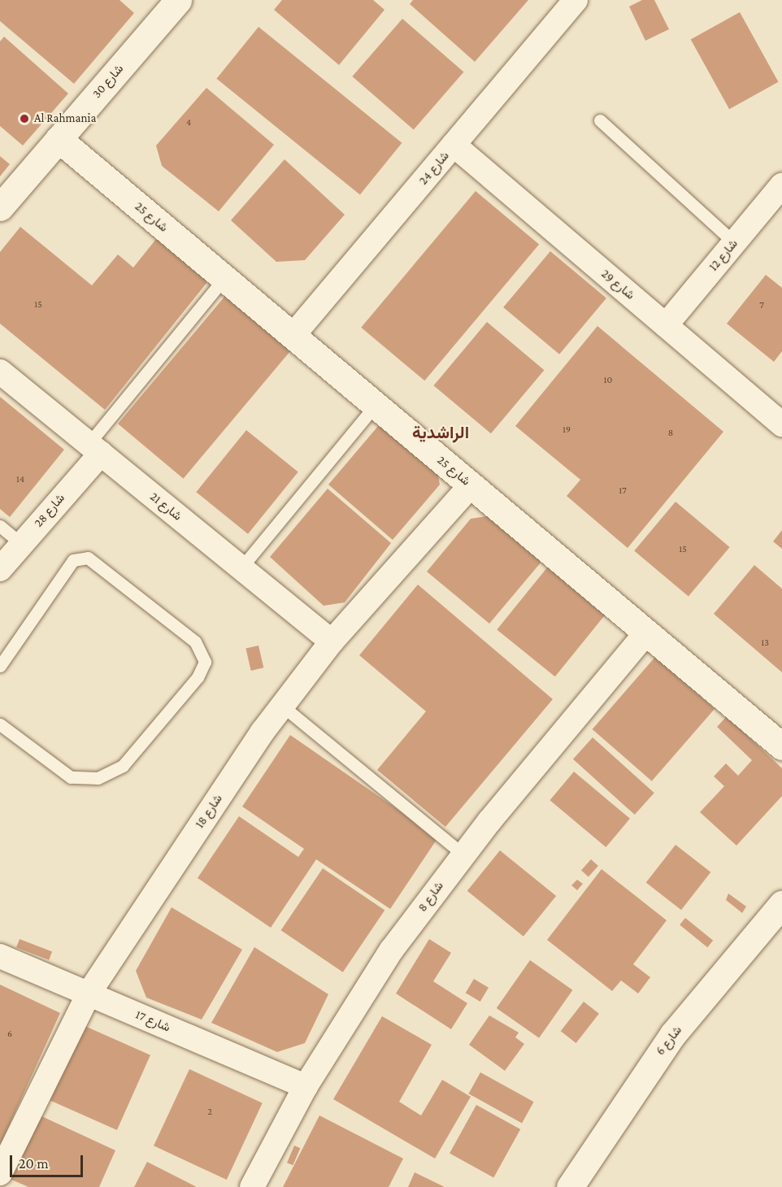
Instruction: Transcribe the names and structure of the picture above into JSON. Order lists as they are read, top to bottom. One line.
{"streets":{"street":["شارع 30","شارع 24","شارع 25","شارع 12","شارع 29","شارع 21","شارع 28","شارع 18","شارع 8","شارع 17","شارع 6"]},"crossings":[["شارع 30","شارع 25"],["شارع 24","شارع 25"],["شارع 24","شارع 29"],["شارع 25","شارع 18"],["شارع 25","شارع 8"],["شارع 12","شارع 29"],["شارع 21","شارع 28"],["شارع 21","شارع 18"],["شارع 18","شارع 17"],["شارع 8","شارع 17"]],"districts":["الراشدية"],"places":["Al Rahmania"],"house_numbers":["4","15","7","10","19","8","14","17","15","13","6","2"],"scale_bar":"20 m"}
